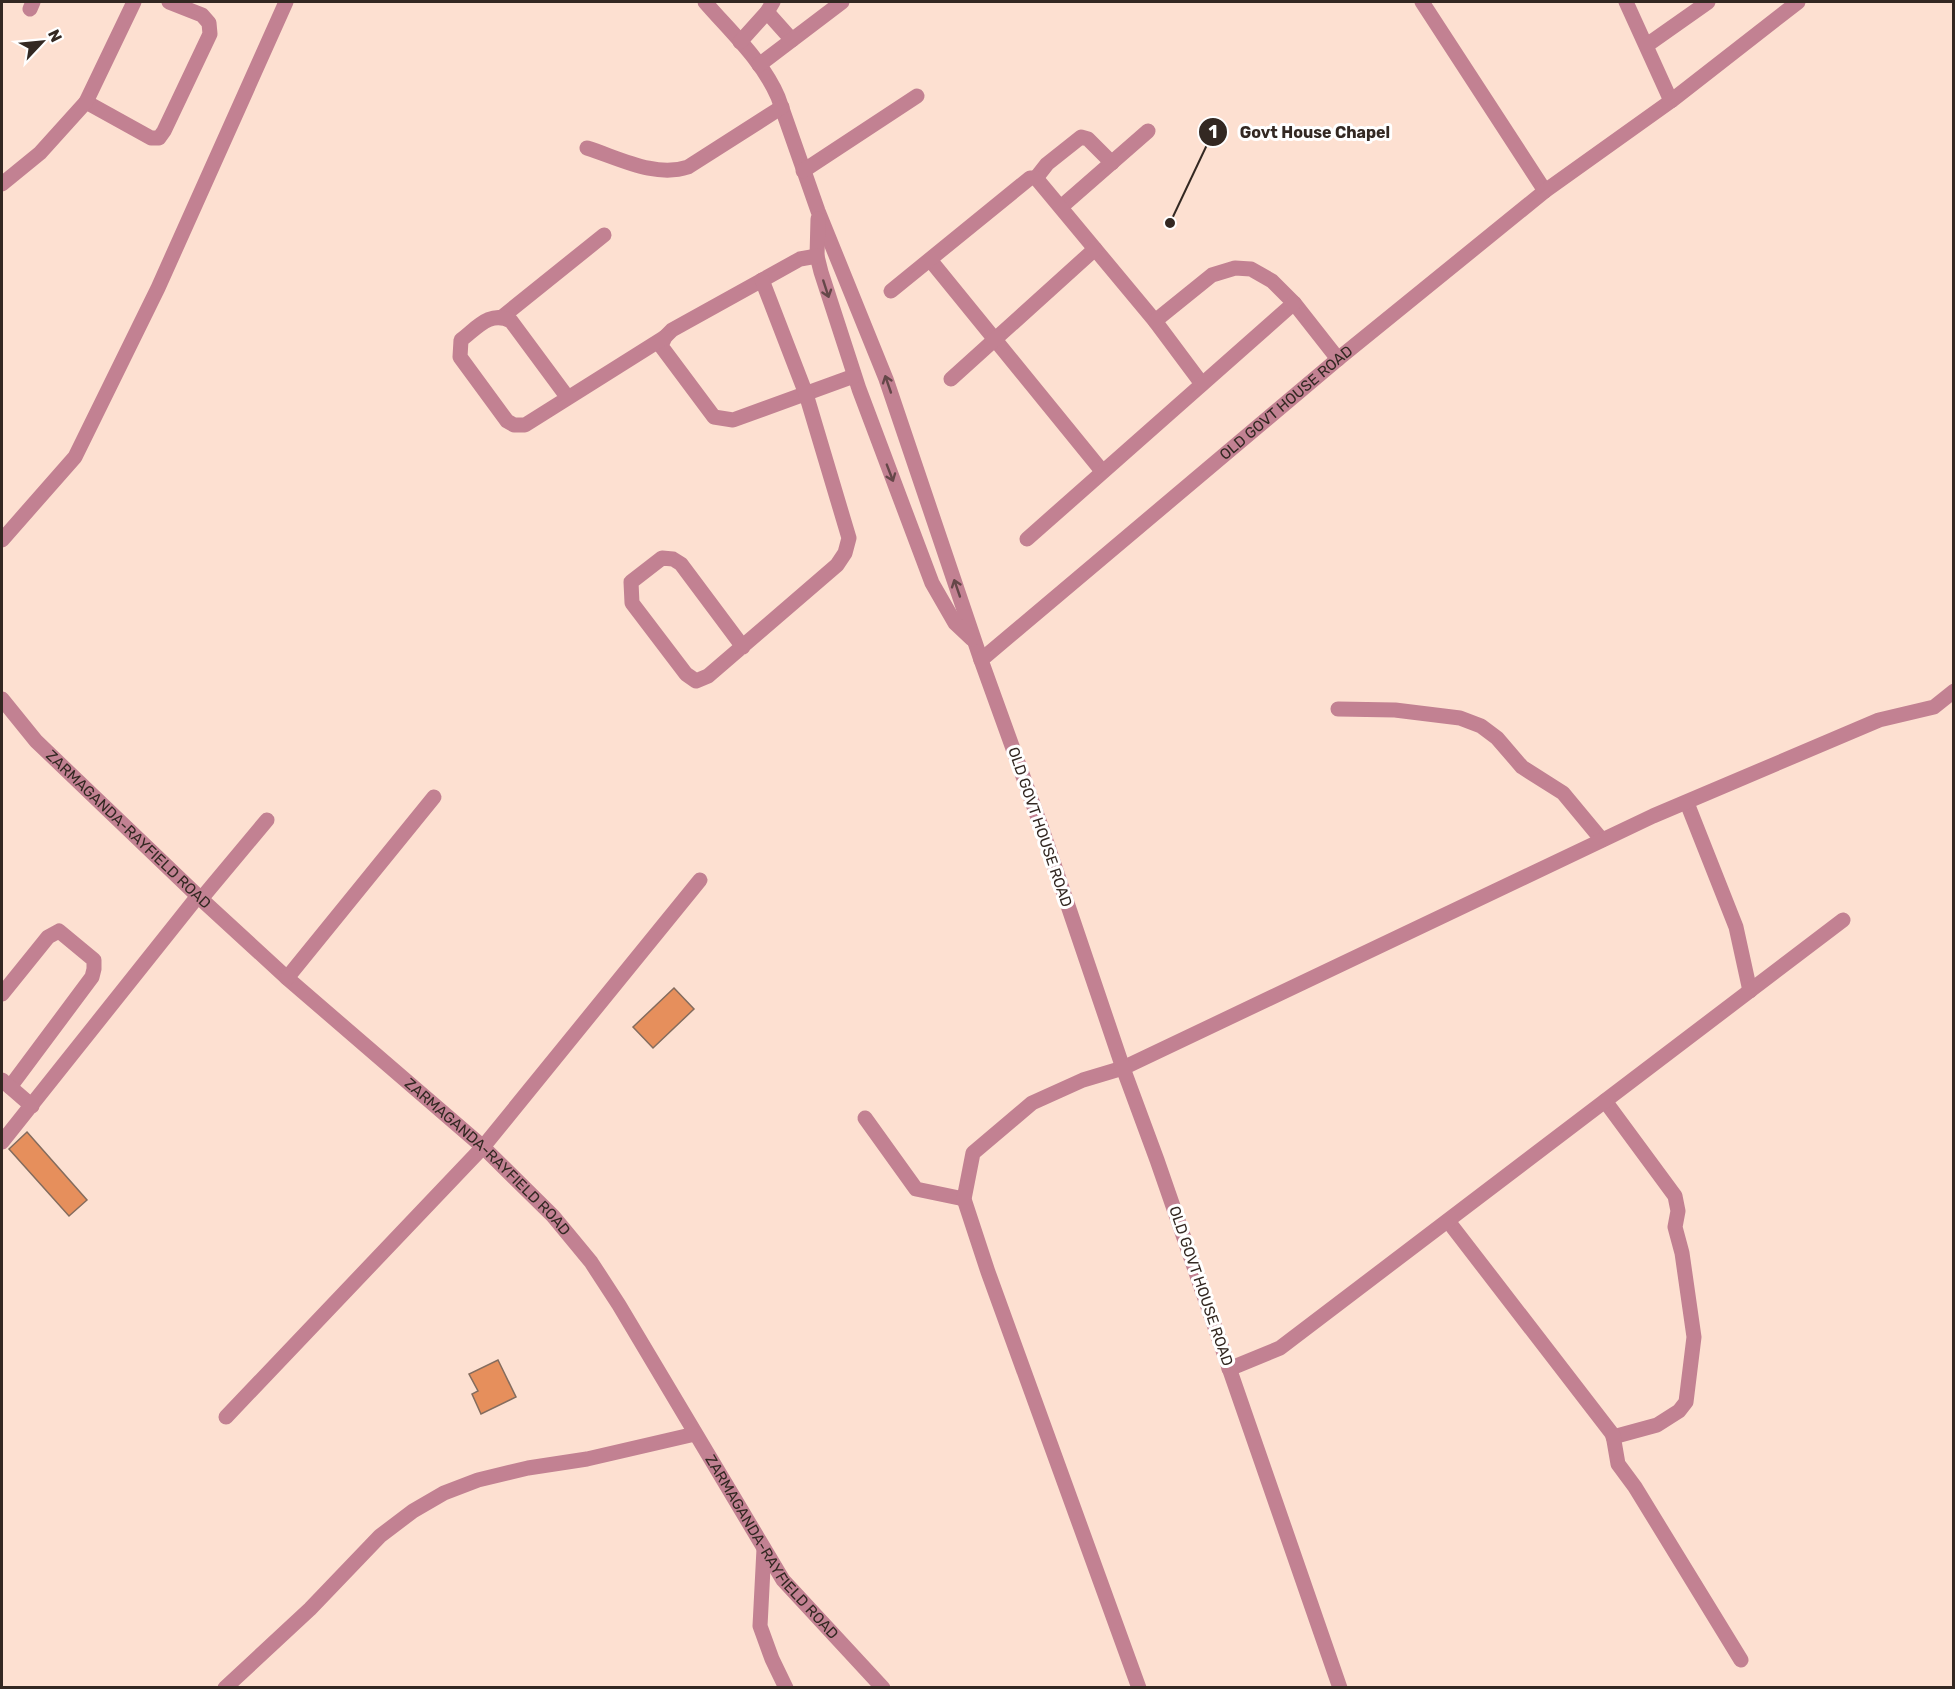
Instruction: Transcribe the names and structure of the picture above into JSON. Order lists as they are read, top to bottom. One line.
{"streets":{"street":["OLD GOVT HOUSE ROAD","ZARMAGANDA-RAYFIELD ROAD"]},"places":["Govt House Chapel"],"north":"top right"}
